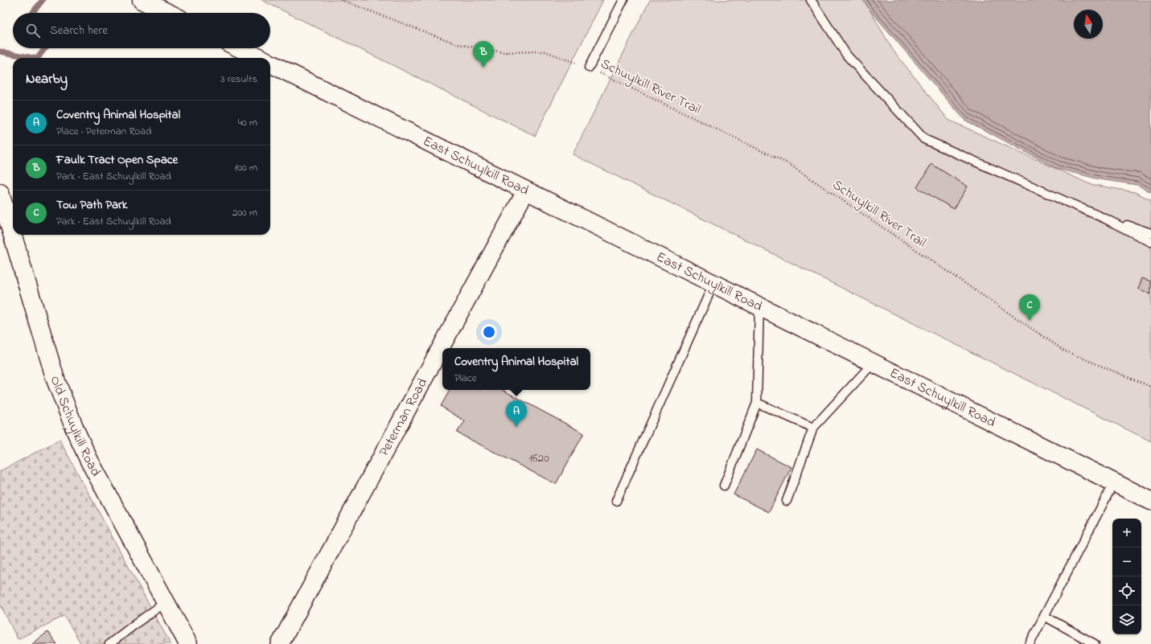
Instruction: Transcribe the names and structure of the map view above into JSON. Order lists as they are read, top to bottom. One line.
{"streets":{"main road":["East Schuylkill Road","Old Schuylkill Road"],"street":["Peterman Road"],"path":["Schuylkill River Trail"]},"crossings":[["East Schuylkill Road","Peterman Road"]],"house_numbers":["1620"],"north":"top","page":{"search":"Search here","pins":["B","C","A"],"heading":["Nearby","3 results"],"list":[{"mark":"A","name":"Coventry Animal Hospital","note":"Place · Peterman Road","value":"40 m"},{"mark":"B","name":"Faulk Tract Open Space","note":"Park · East Schuylkill Road","value":"100 m"},{"mark":"C","name":"Tow Path Park","note":"Park · East Schuylkill Road","value":"200 m"}],"popup":["Coventry Animal Hospital","Place"],"map_buttons":["+","−"]}}
